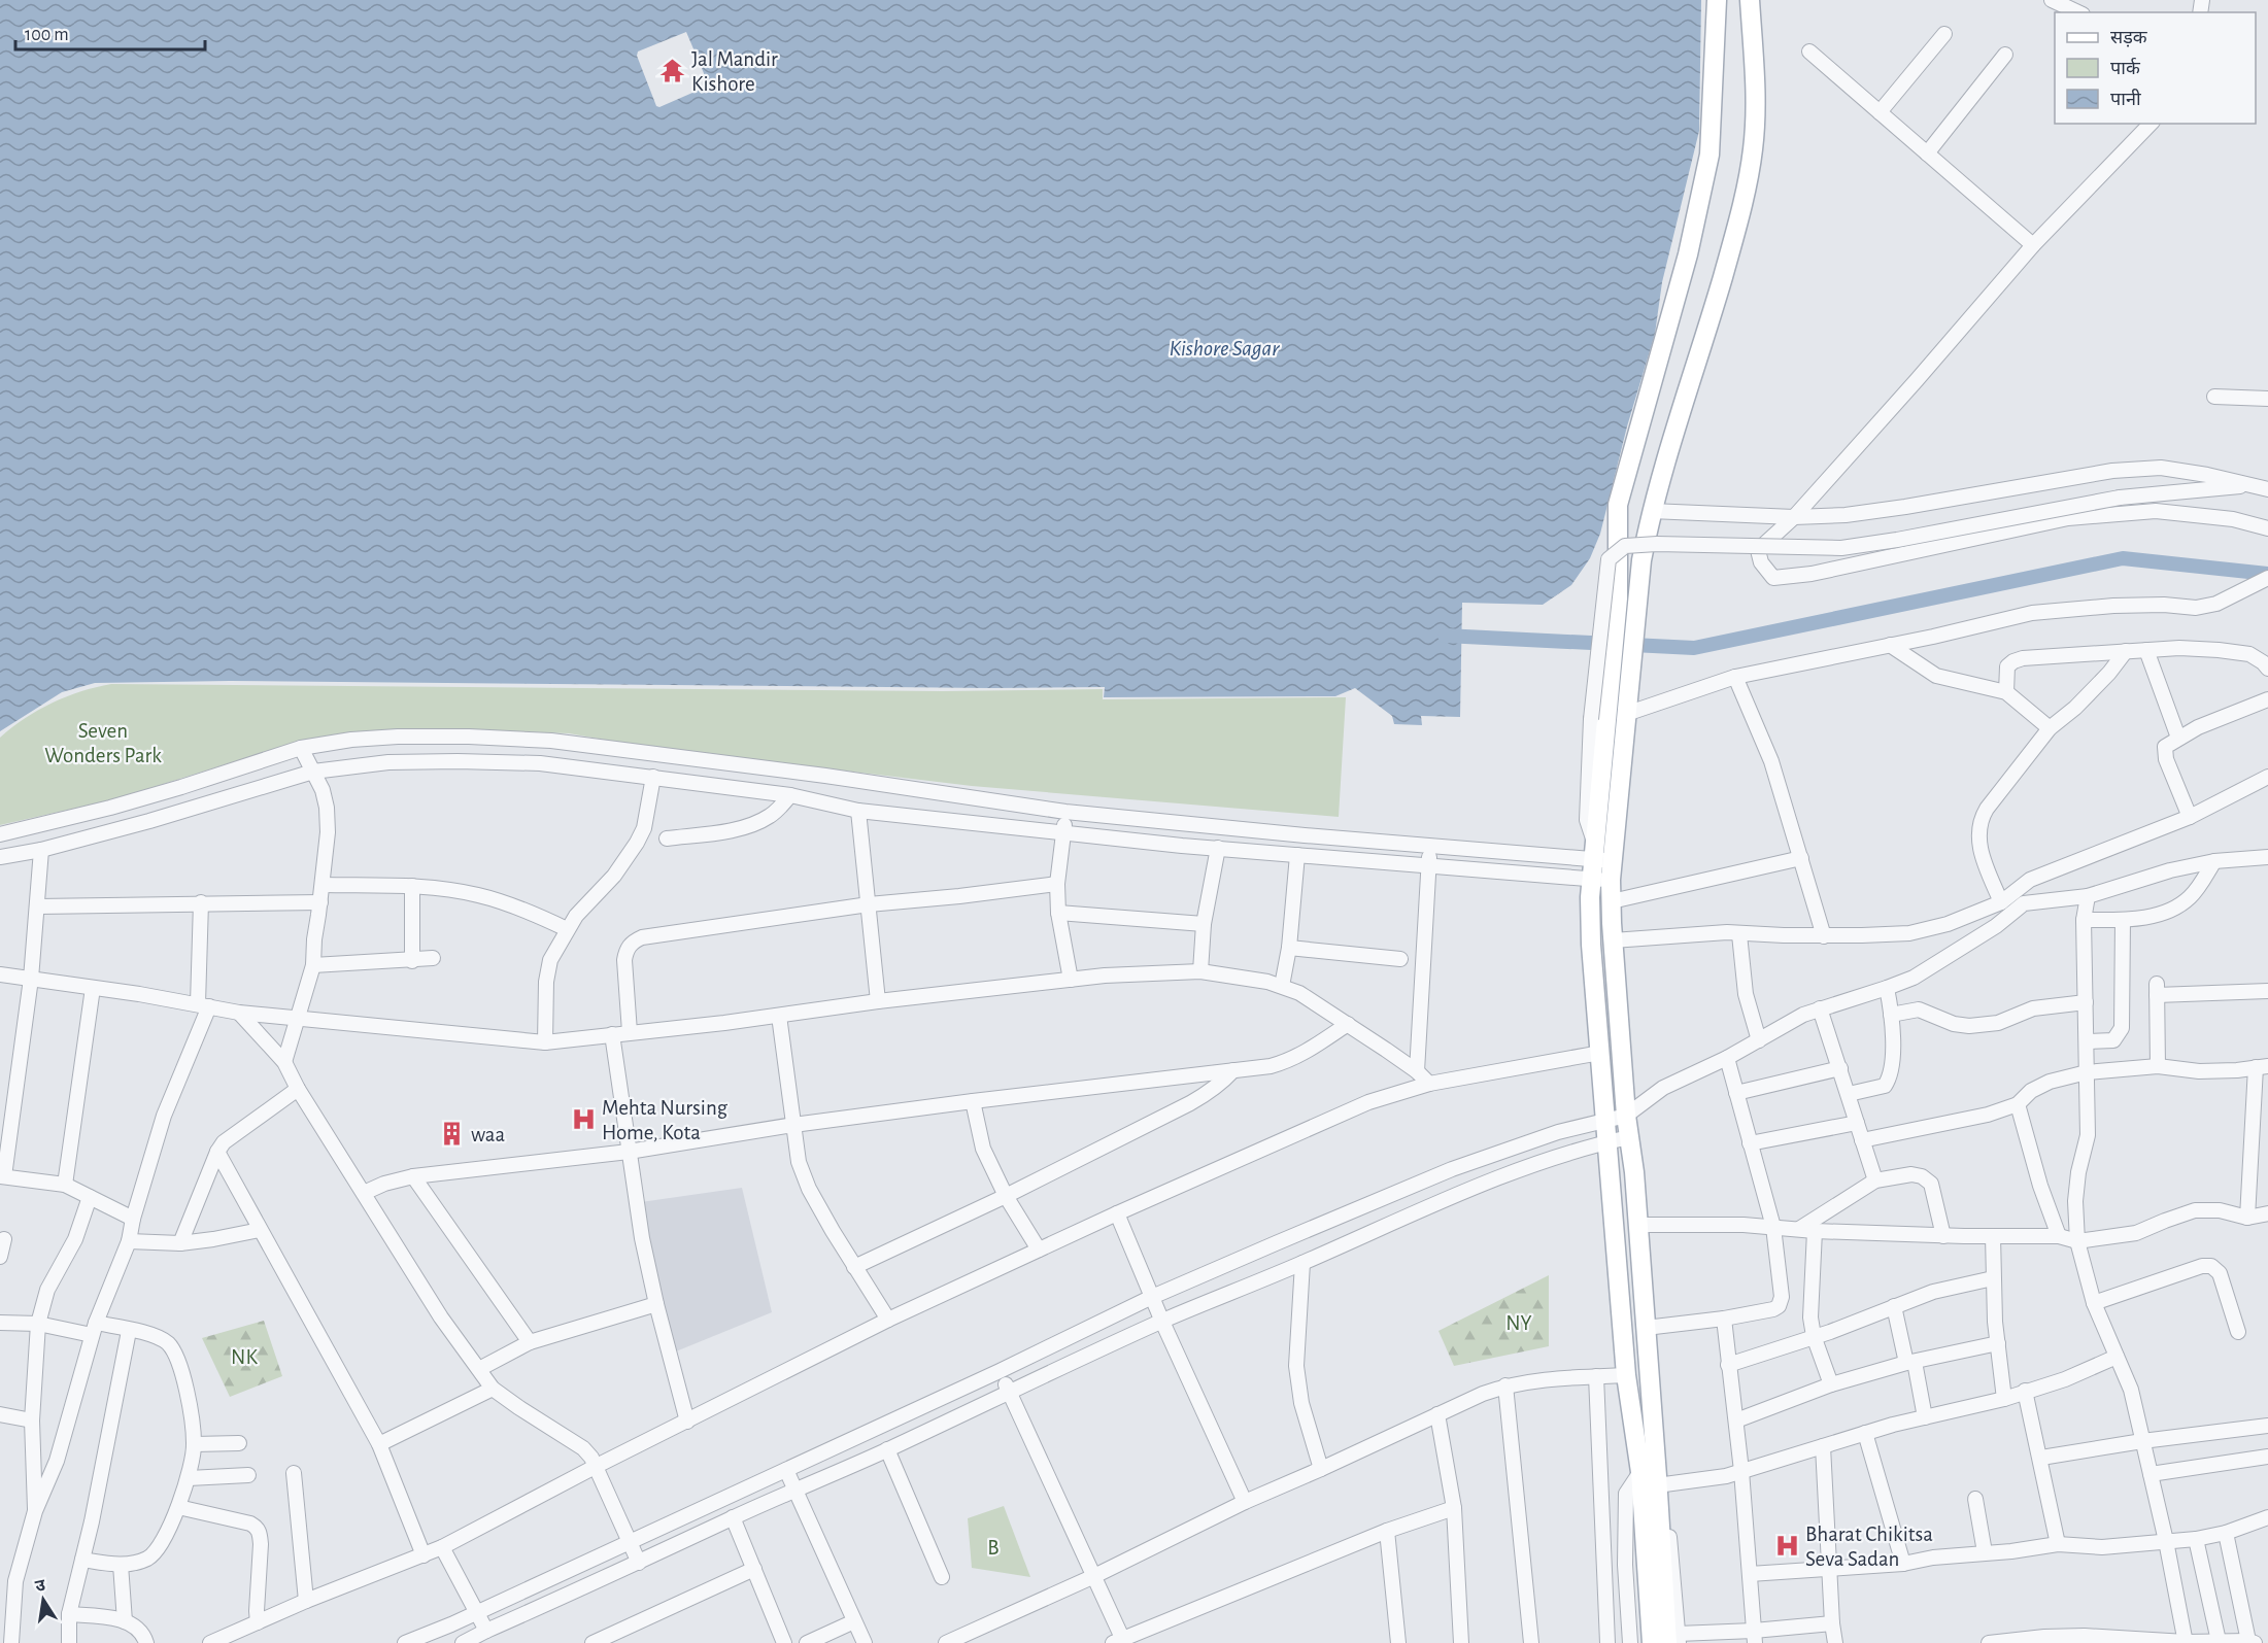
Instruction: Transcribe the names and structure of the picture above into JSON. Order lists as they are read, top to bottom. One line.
{"water":["Kishore Sagar"],"parks":["Seven Wonders Park","NY","NK","B"],"places":{"temple":["Jal Mandir Kishore"],"hospital":["Mehta Nursing Home, Kota","Bharat Chikitsa Seva Sadan"],"building":["waa"]},"legend":["सड़क","पार्क","पानी"],"scale_bar":"100 m","north":"top"}
